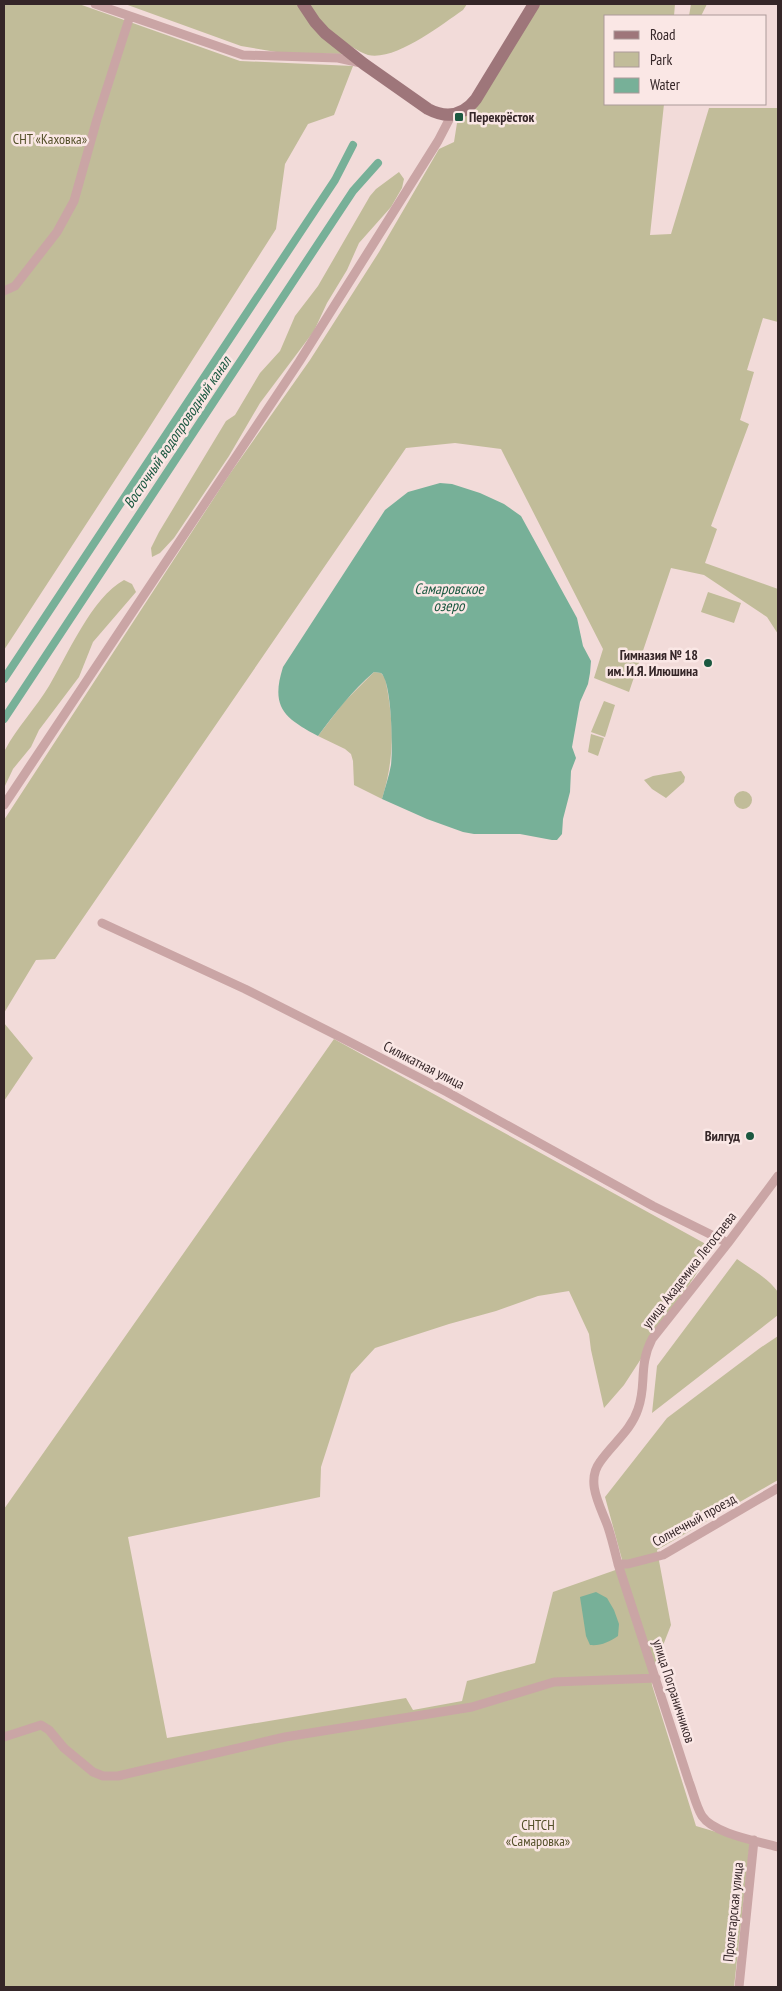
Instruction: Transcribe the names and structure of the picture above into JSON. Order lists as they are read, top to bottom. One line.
{"streets":{"street":["Силикатная улица","улица Академика Легостаева","Солнечный проезд","улица Пограничников","Пролетарская улица"]},"crossings":[["Силикатная улица","улица Академика Легостаева"],["улица Академика Легостаева","улица Пограничников"],["Солнечный проезд","улица Пограничников"],["улица Пограничников","Пролетарская улица"]],"water":["Восточный водопроводный канал","Самаровское озеро"],"parks":["СНТ «Каховка»","СНТСН «Самаровка»"],"places":{"transit":["Перекрёсток"],"other":["Гимназия № 18 им. И.Я. Илюшина","Вилгуд"]},"legend":["Road","Park","Water"]}
